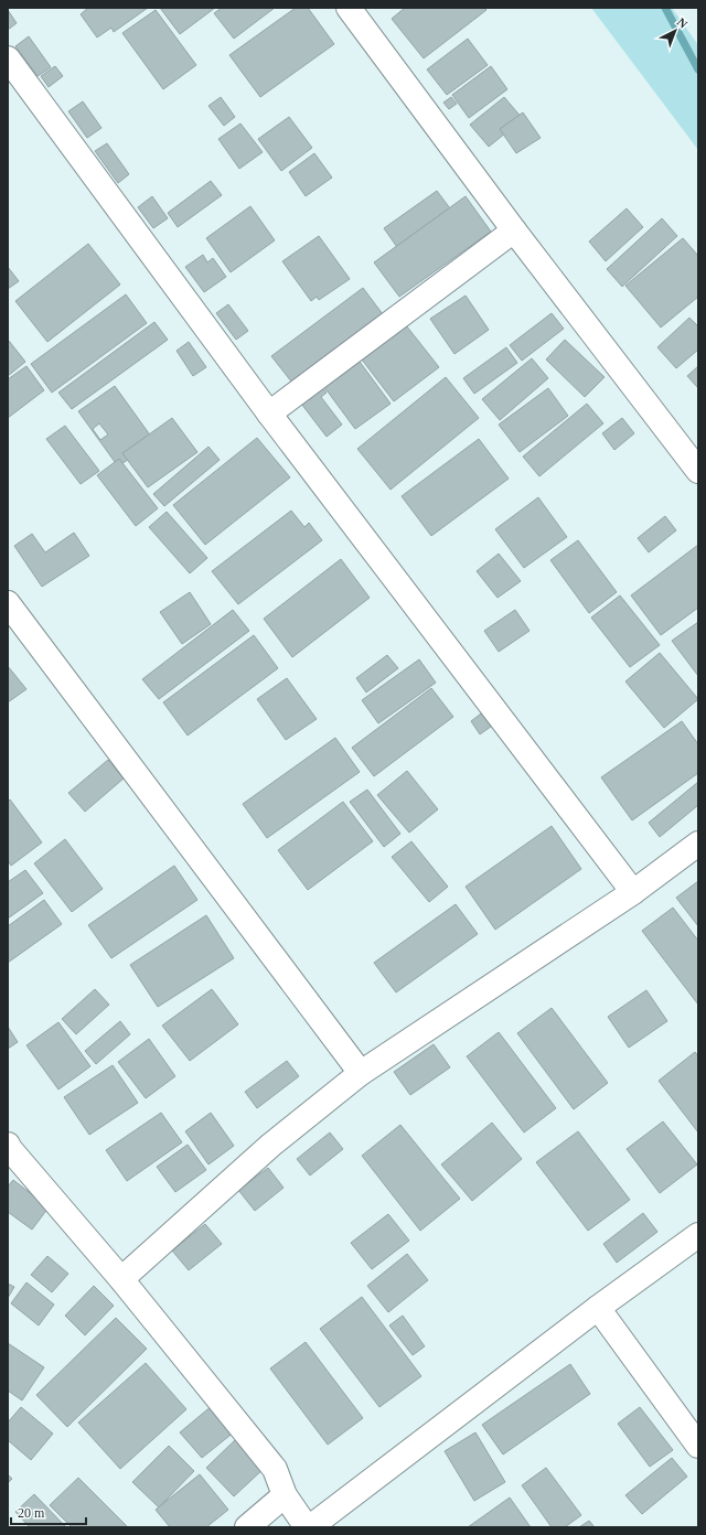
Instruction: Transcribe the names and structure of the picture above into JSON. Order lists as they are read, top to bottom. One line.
{"scale_bar":"20 m","north":"top right"}
